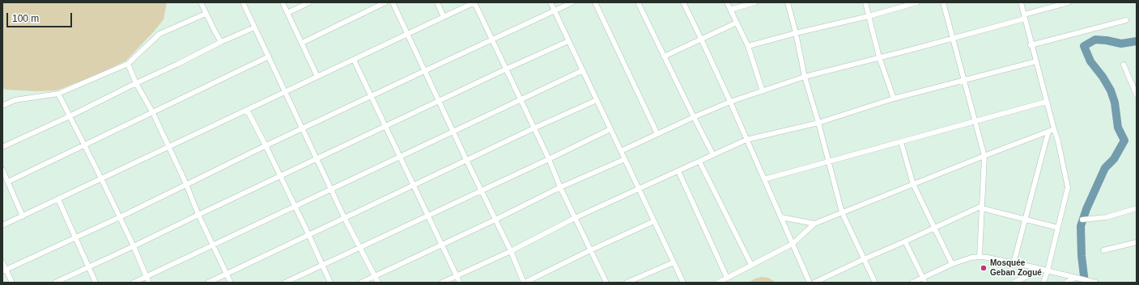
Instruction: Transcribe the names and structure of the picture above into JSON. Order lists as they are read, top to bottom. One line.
{"places":["Mosquée Geban Zogué"],"scale_bar":"100 m"}
